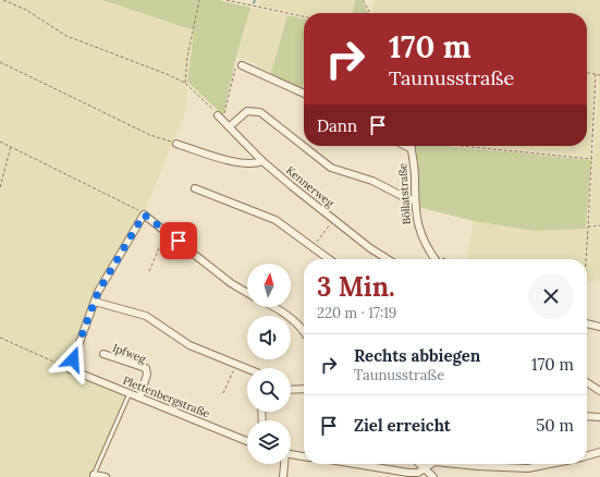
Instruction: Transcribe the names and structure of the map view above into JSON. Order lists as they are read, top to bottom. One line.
{"streets":{"street":["Kennerweg","Böllatstraße","Ipfweg","Plettenbergstraße"]},"crossings":[["Ipfweg","Plettenbergstraße"]],"north":"top","page":{"turn":["170 m","Taunusstraße"],"then":"Dann","heading":["3 Min.","220 m · 17:19"],"list":[{"name":"Rechts abbiegen","note":"Taunusstraße","value":"170 m"},{"name":"Ziel erreicht","value":"50 m"}]}}
